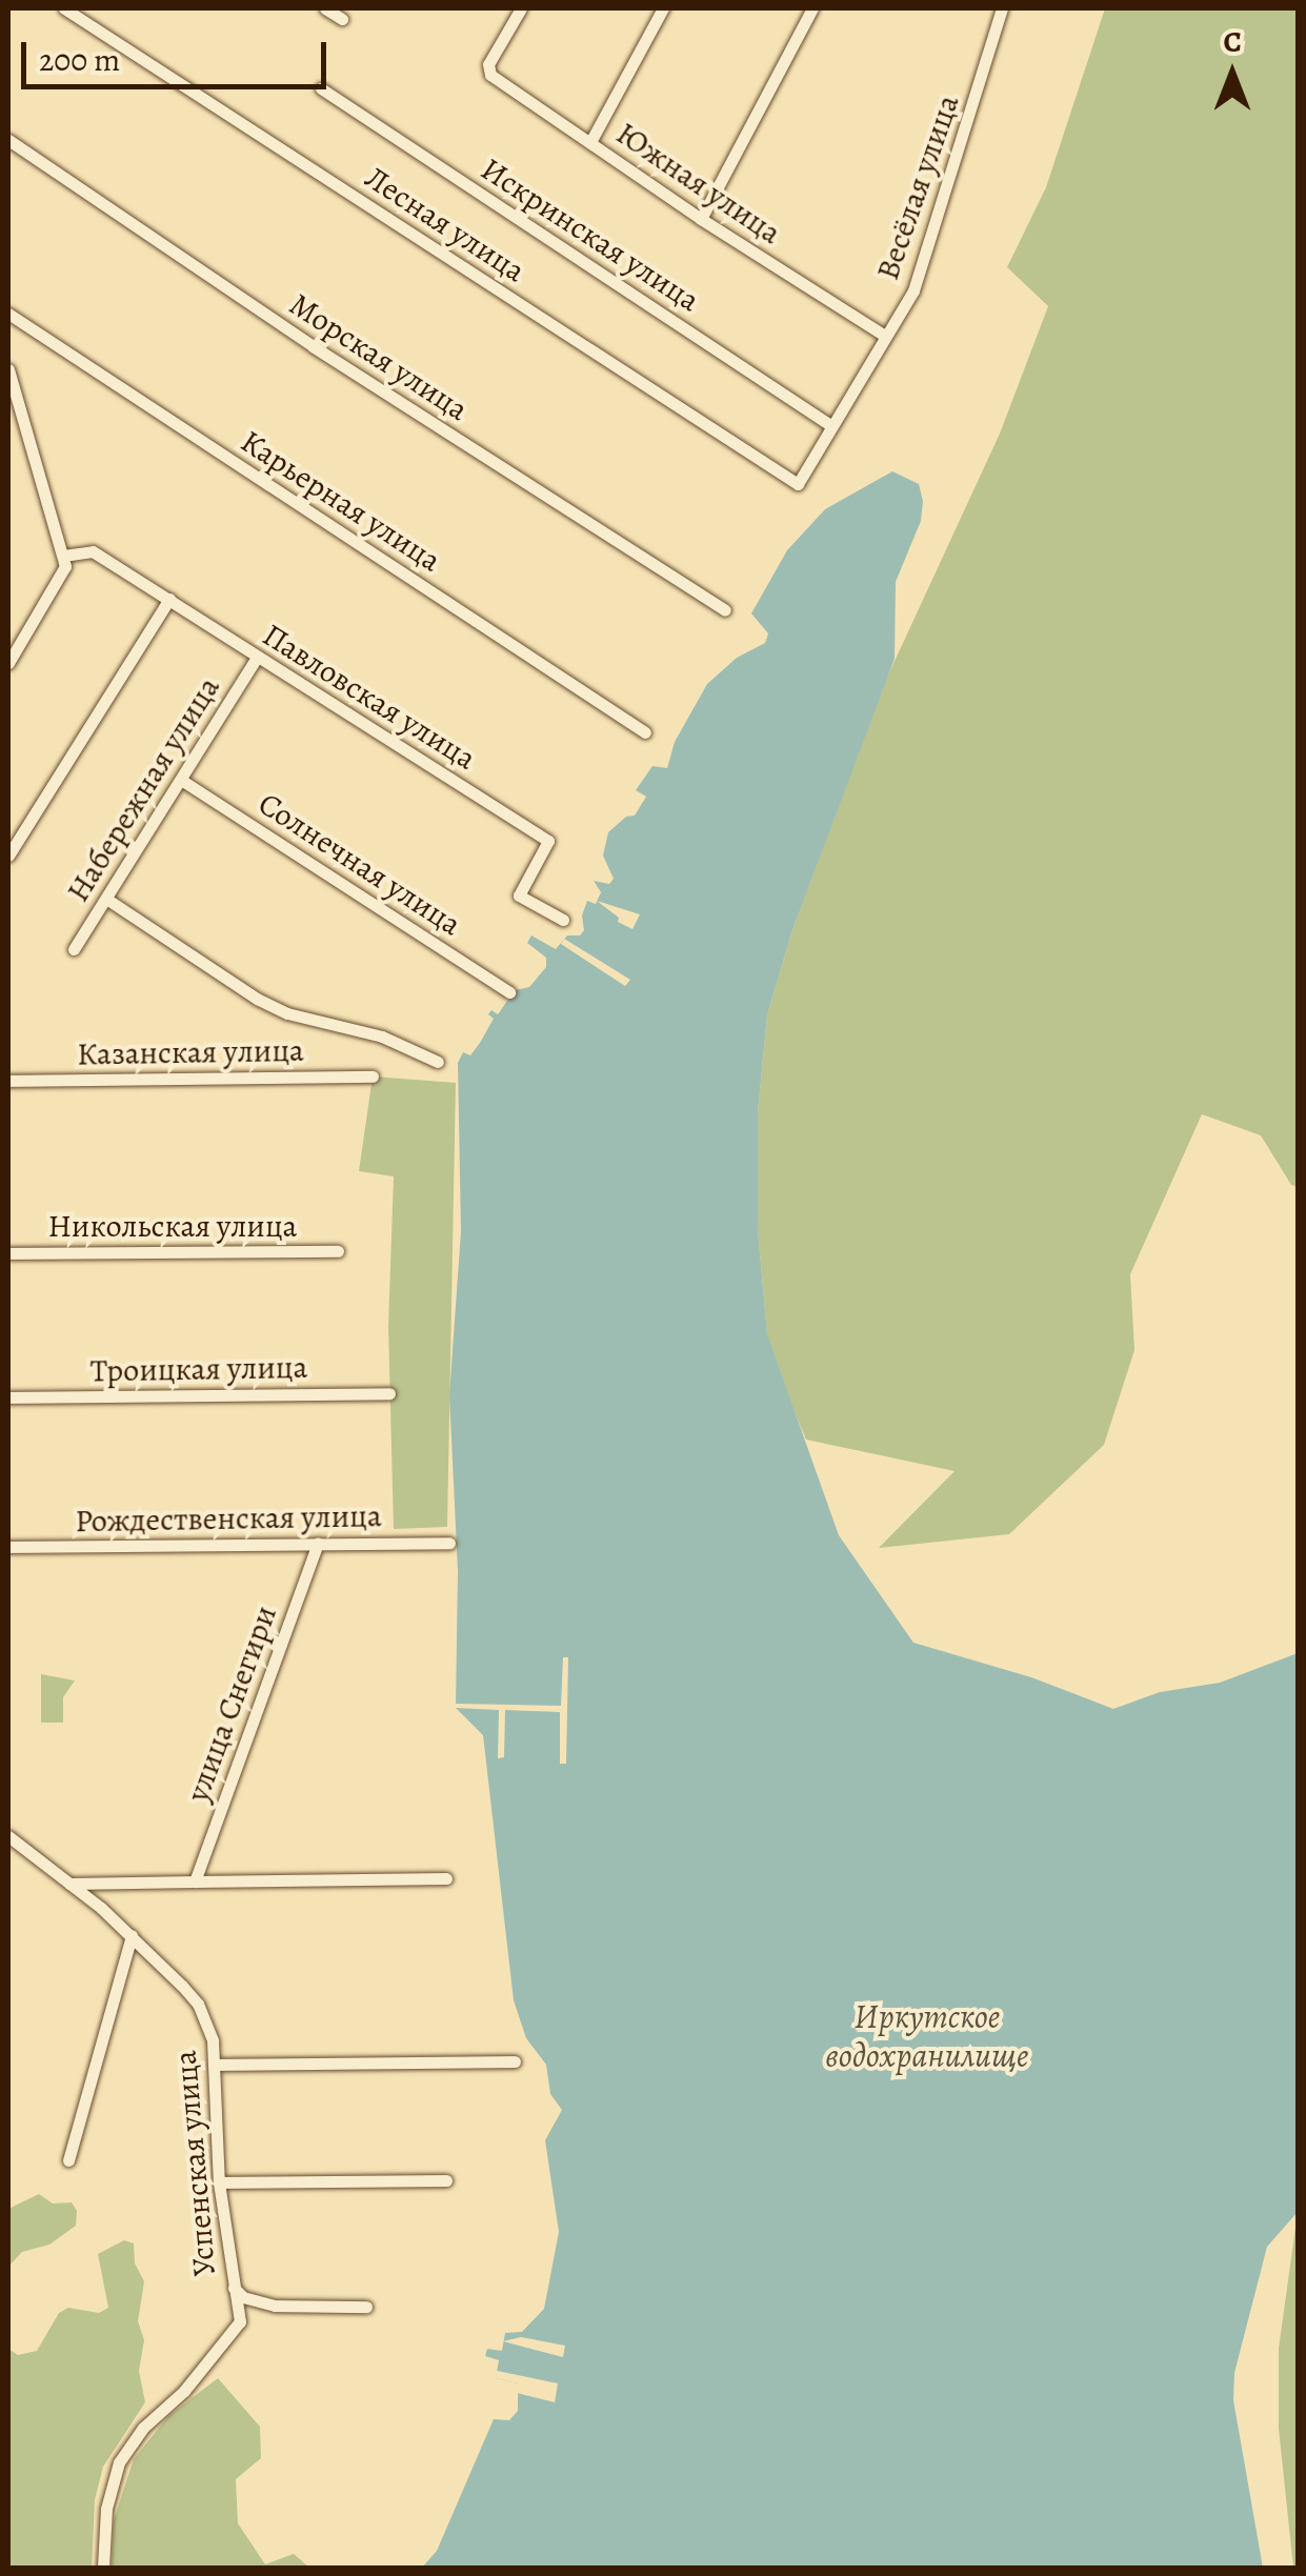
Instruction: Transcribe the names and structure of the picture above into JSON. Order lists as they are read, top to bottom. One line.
{"streets":{"street":["Южная улица","Весёлая улица","Лесная улица","Искринская улица","Морская улица","Карьерная улица","Павловская улица","Набережная улица","Солнечная улица","Казанская улица","Никольская улица","Троицкая улица","Рождественская улица","улица Снегири","Успенская улица"]},"crossings":[["Южная улица","Весёлая улица"],["Весёлая улица","Лесная улица"],["Весёлая улица","Искринская улица"],["Павловская улица","Набережная улица"],["Набережная улица","Солнечная улица"],["Рождественская улица","улица Снегири"]],"water":["Иркутское водохранилище"],"scale_bar":"200 m","north":"top"}
